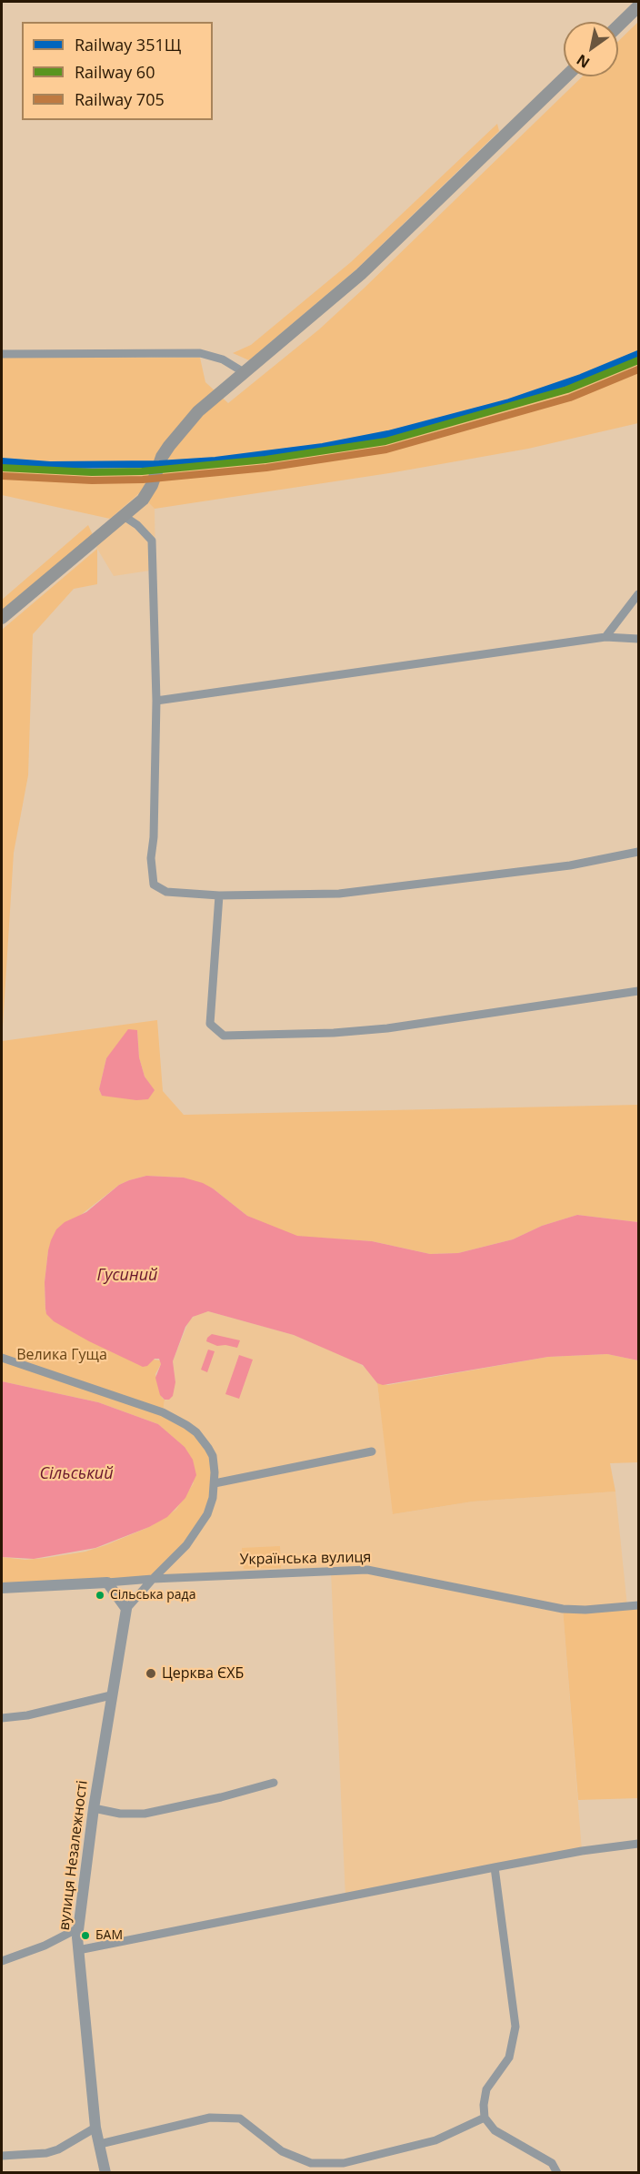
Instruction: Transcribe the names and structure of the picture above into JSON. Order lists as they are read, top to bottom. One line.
{"streets":{"street":["Українська вулиця","вулиця Незалежності"]},"water":["Гусиний","Сільський"],"parks":["Велика Гуща"],"places":["Сільська рада","Церква ЄХБ","БАМ"],"lines":["rail line 351Щ","rail line 60","rail line 705"],"legend":["Railway 351Щ","Railway 60","Railway 705"],"north":"bottom left"}
